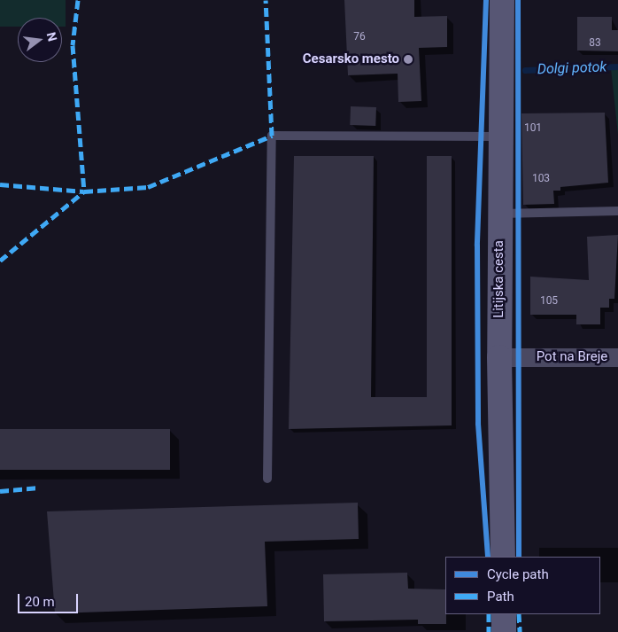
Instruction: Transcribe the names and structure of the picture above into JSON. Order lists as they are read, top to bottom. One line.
{"streets":{"main road":["Litijska cesta"],"street":["Pot na Breje"]},"crossings":[["Litijska cesta","Pot na Breje"]],"water":["Dolgi potok"],"places":["Cesarsko mesto"],"house_numbers":["76","83","101","103","105"],"legend":["Cycle path","Path"],"scale_bar":"20 m","north":"right"}
